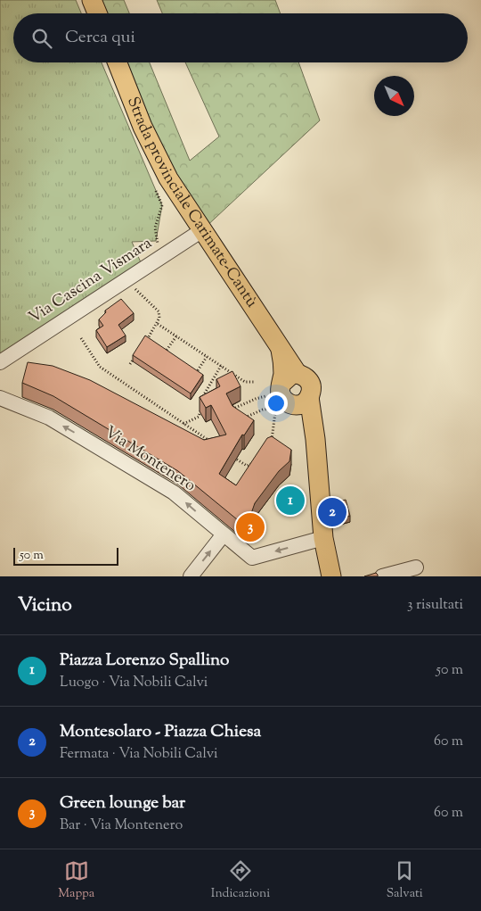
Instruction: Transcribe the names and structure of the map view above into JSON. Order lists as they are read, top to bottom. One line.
{"streets":{"main road":["Strada provinciale Carimate-Cantù"],"street":["Via Cascina Vismara","Via Montenero"]},"crossings":[["Strada provinciale Carimate-Cantù","Via Cascina Vismara"]],"one_way":["Via Montenero"],"scale_bar":"50 m","north":"bottom right","page":{"search":"Cerca qui","pins":["1","2","3"],"scale":"50 m","heading":["Vicino","3 risultati"],"list":[{"mark":"1","name":"Piazza Lorenzo Spallino","note":"Luogo · Via Nobili Calvi","value":"50 m"},{"mark":"2","name":"Montesolaro - Piazza Chiesa","note":"Fermata · Via Nobili Calvi","value":"60 m"},{"mark":"3","name":"Green lounge bar","note":"Bar · Via Montenero","value":"60 m"}],"nav":["Mappa","Indicazioni","Salvati"]}}
